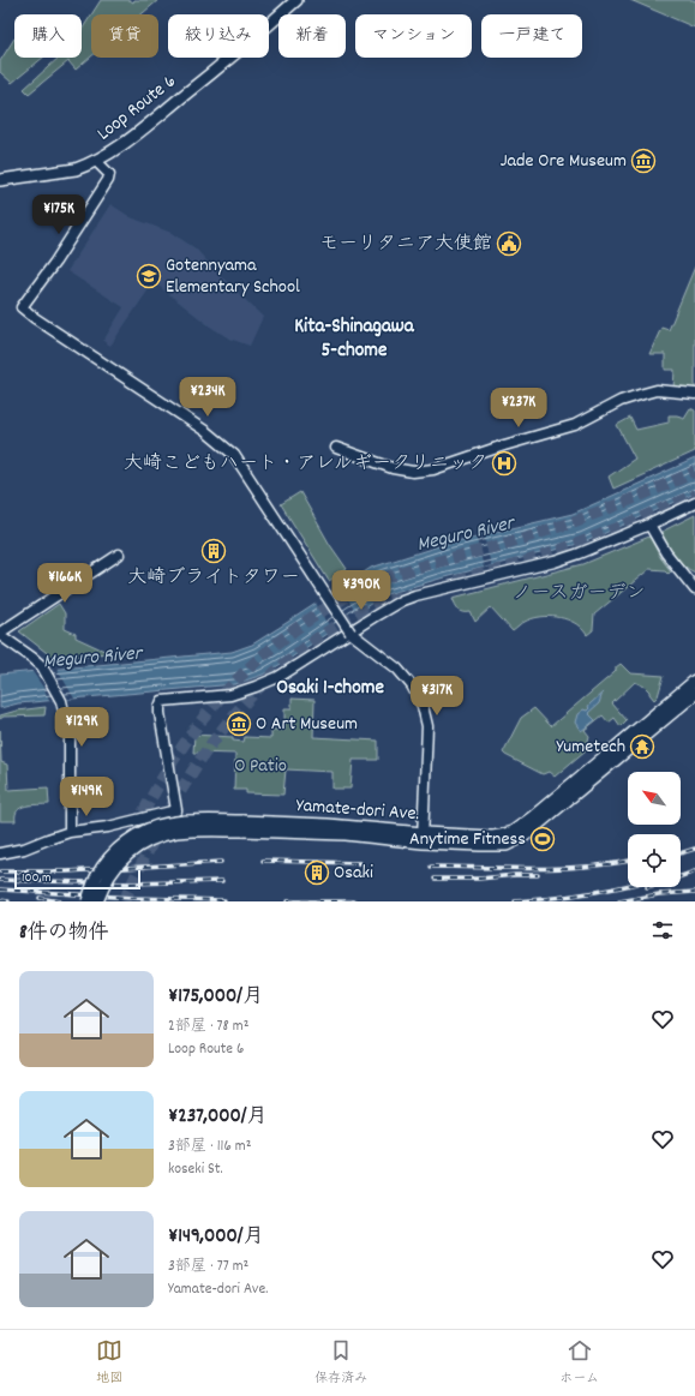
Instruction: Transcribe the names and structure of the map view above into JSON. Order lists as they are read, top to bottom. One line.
{"streets":{"main road":["Loop Route 6","Yamate-dori Ave."]},"districts":["Kita-Shinagawa 5-chome","Osaki 1-chome"],"water":["Meguro River"],"parks":["ノースガーデン","O Patio"],"places":{"museum":["Jade Ore Museum","O Art Museum"],"public building":["モーリタニア大使館"],"school or university":["Gotennyama Elementary School"],"hospital":["大崎こどもハート・アレルギークリニック"],"building":["大崎ブライトタワー","Osaki"],"temple":["Yumetech"],"sports":["Anytime Fitness"]},"scale_bar":"100 m","north":"top left","page":{"chip":["購入","賃貸","絞り込み","新着","マンション","一戸建て"],"price":["¥175K","¥234K","¥237K","¥166K","¥390K","¥317K","¥129K","¥149K"],"scale":"100 m","heading":"8件の物件","list":[{"name":"¥175,000/月","note":"2部屋 · 78 m² · Loop Route 6"},{"name":"¥237,000/月","note":"3部屋 · 116 m² · koseki St."},{"name":"¥149,000/月","note":"3部屋 · 77 m² · Yamate-dori Ave."}],"tabs":["地図","保存済み","ホーム"]}}
